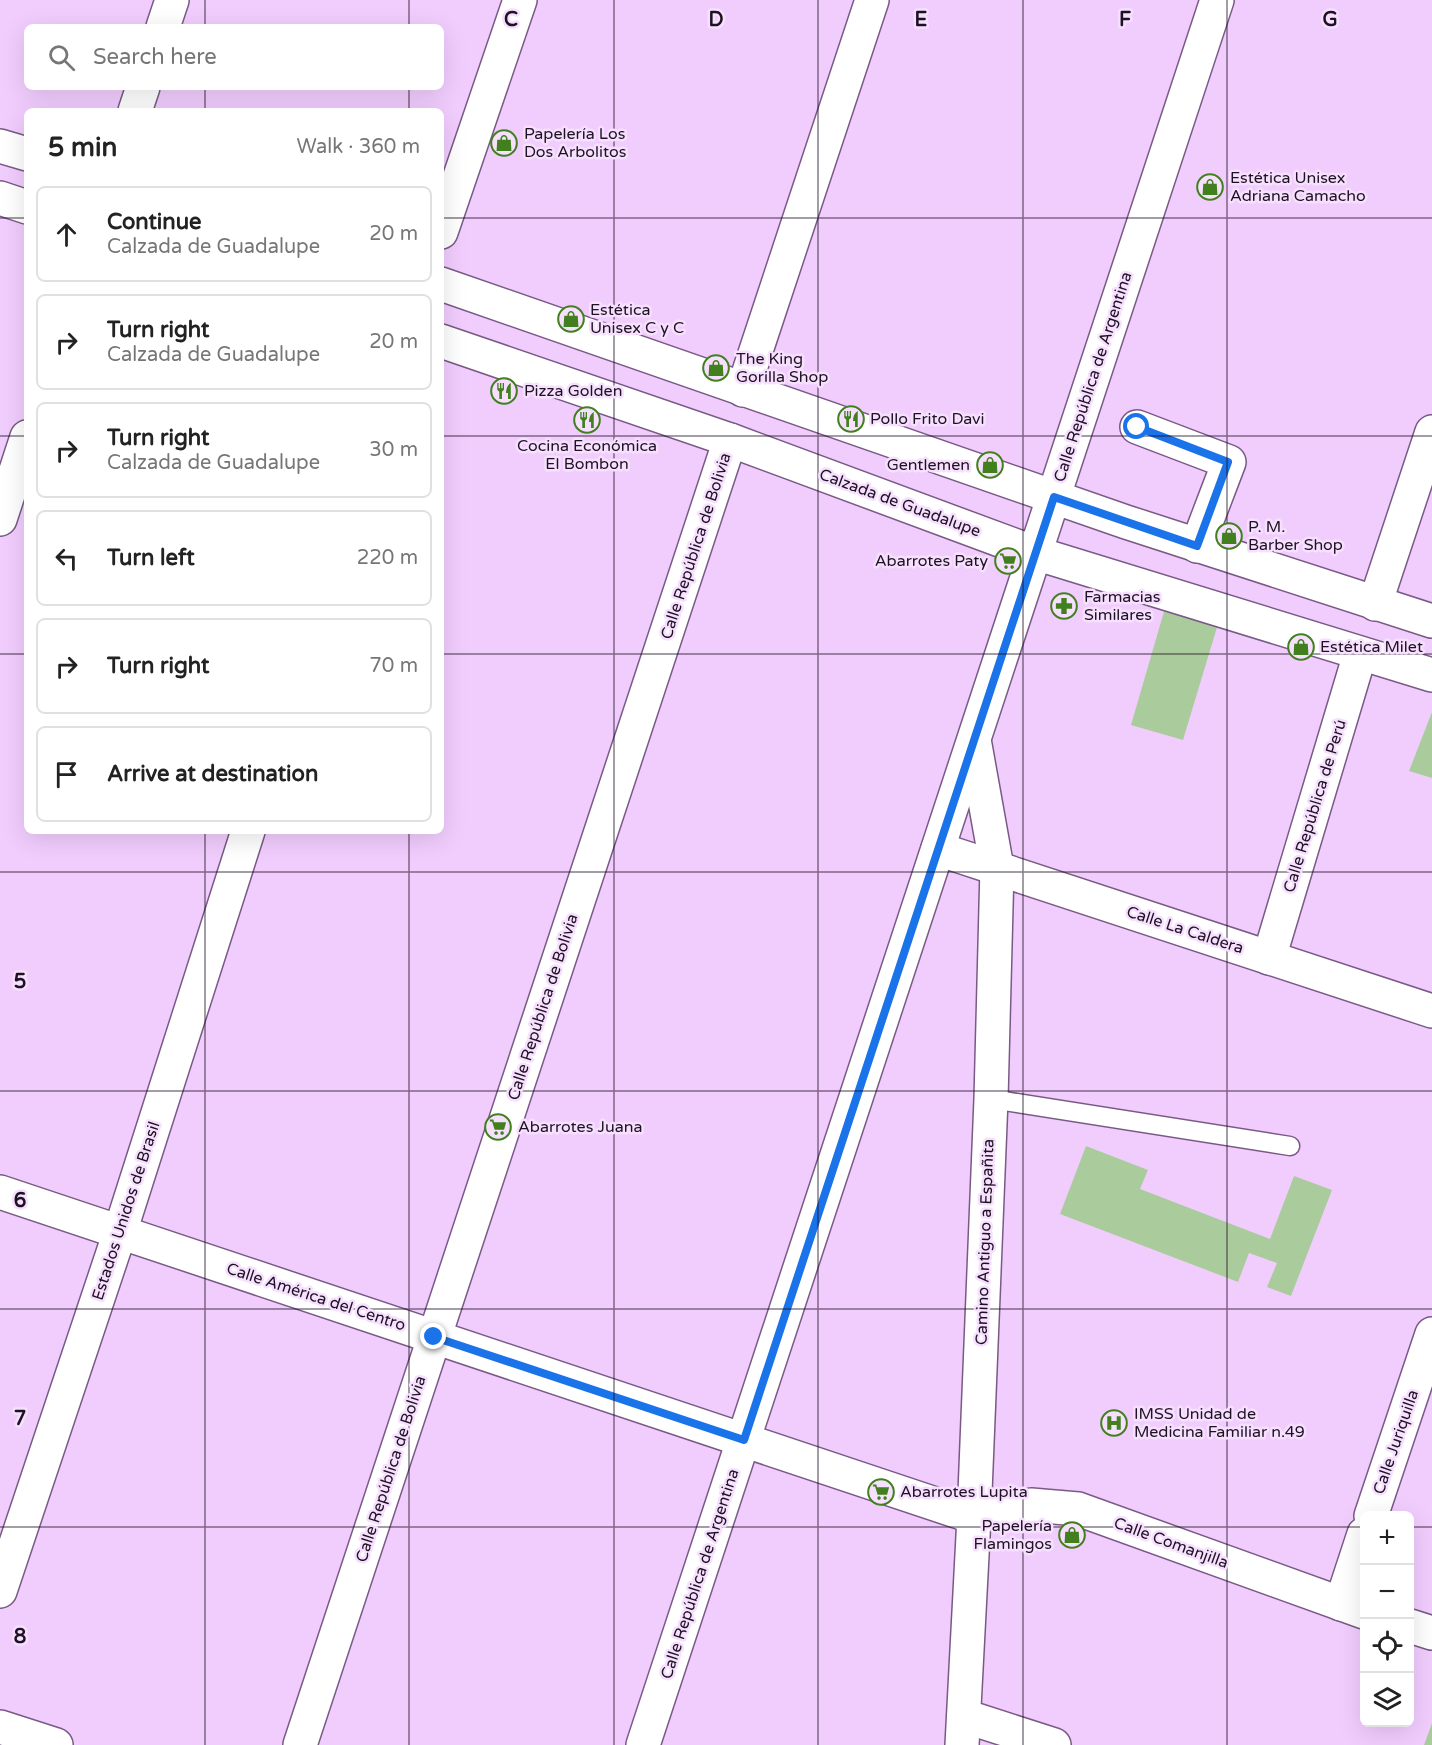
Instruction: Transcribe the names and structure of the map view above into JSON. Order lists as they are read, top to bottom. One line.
{"streets":{"street":["Calle República de Argentina","Calzada de Guadalupe","Calle República de Bolivia","Calle República de Perú","Calle La Caldera","Estados Unidos de Brasil","Camino Antiguo a Españita","Calle América del Centro","Calle Juriquilla","Calle Comanjilla"]},"crossings":[["Calle República de Argentina","Calzada de Guadalupe"],["Calle República de Argentina","Calle La Caldera"],["Calle República de Argentina","Camino Antiguo a Españita"],["Calle República de Argentina","Calle América del Centro"],["Calzada de Guadalupe","Calle República de Bolivia"],["Calzada de Guadalupe","Calle República de Perú"],["Calle República de Bolivia","Calle América del Centro"],["Calle República de Perú","Calle La Caldera"],["Calle La Caldera","Camino Antiguo a Españita"],["Estados Unidos de Brasil","Calle América del Centro"],["Camino Antiguo a Españita","Calle América del Centro"],["Camino Antiguo a Españita","Calle Comanjilla"],["Calle América del Centro","Calle Comanjilla"]],"places":{"shop":["Papelería Los Dos Arbolitos","Estética Unisex Adriana Camacho","Estética Unisex C y C","The King Gorilla Shop","Gentlemen","P. M. Barber Shop","Estética Milet","Papelería Flamingos"],"restaurant":["Pizza Golden","Pollo Frito Davi","Cocina Económica El Bombon"],"supermarket":["Abarrotes Paty","Abarrotes Juana","Abarrotes Lupita"],"pharmacy":["Farmacias Similares"],"hospital":["IMSS Unidad de Medicina Familiar n.49"]},"page":{"search":"Search here","heading":["5 min","Walk · 360 m"],"list":[["Continue","Calzada de Guadalupe","20 m"],["Turn right","Calzada de Guadalupe","20 m"],["Turn right","Calzada de Guadalupe","30 m"],["Turn left","220 m"],["Turn right","70 m"],"Arrive at destination"],"map_buttons":["+","−"]},"grid":{"columns":["C","D","E","F","G"],"rows":["5","6","7","8"]}}
